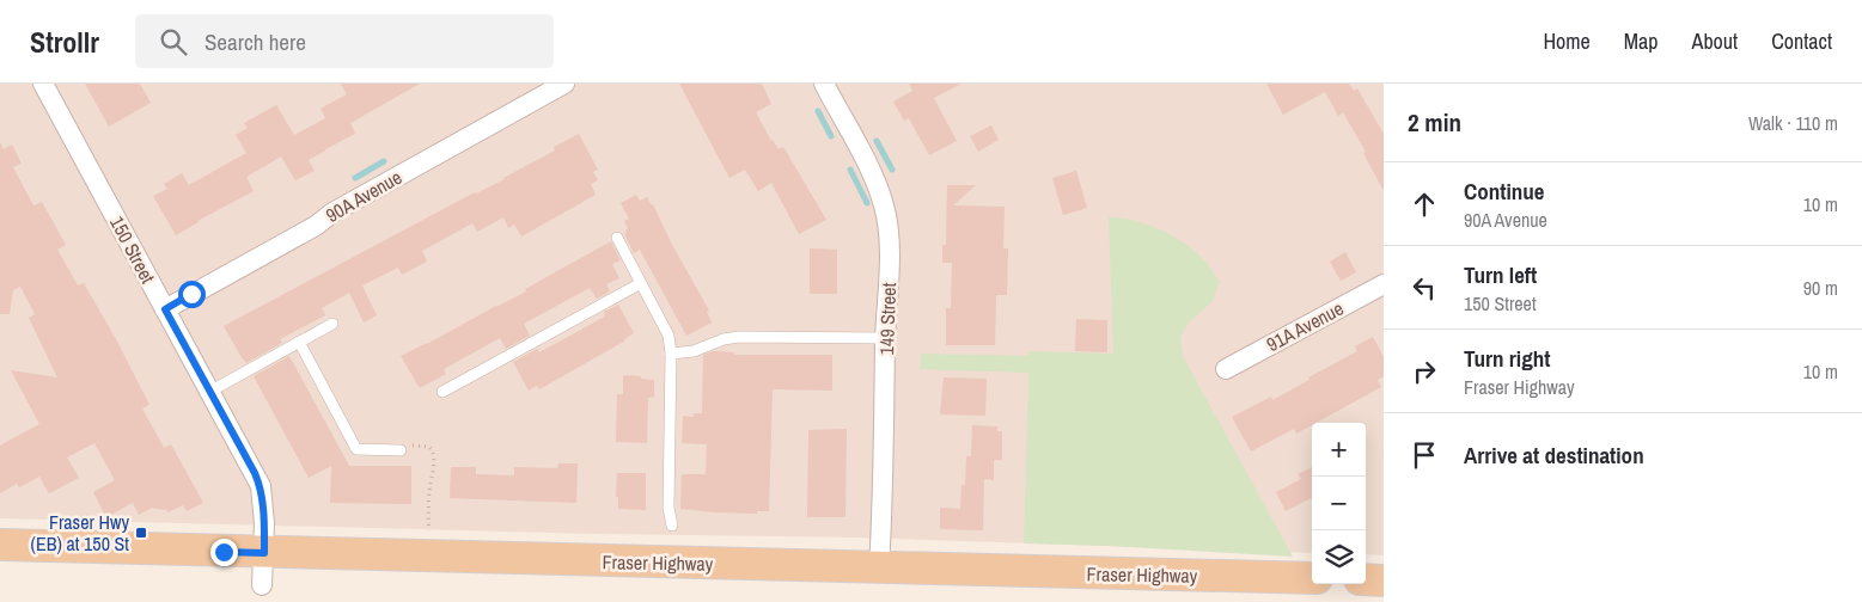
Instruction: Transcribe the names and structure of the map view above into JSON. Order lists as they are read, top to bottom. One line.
{"streets":{"main road":["Fraser Highway"],"street":["90A Avenue","150 Street","149 Street","91A Avenue"]},"crossings":[["90A Avenue","150 Street"],["150 Street","Fraser Highway"],["149 Street","Fraser Highway"]],"places":{"transit":["Fraser Hwy (EB) at 150 St"]},"page":{"header":"Strollr","search":"Search here","nav":["Home","Map","About","Contact"],"heading":["2 min","Walk · 110 m"],"list":[["Continue","90A Avenue","10 m"],["Turn left","150 Street","90 m"],["Turn right","Fraser Highway","10 m"],"Arrive at destination"],"map_buttons":["+","−"]}}
